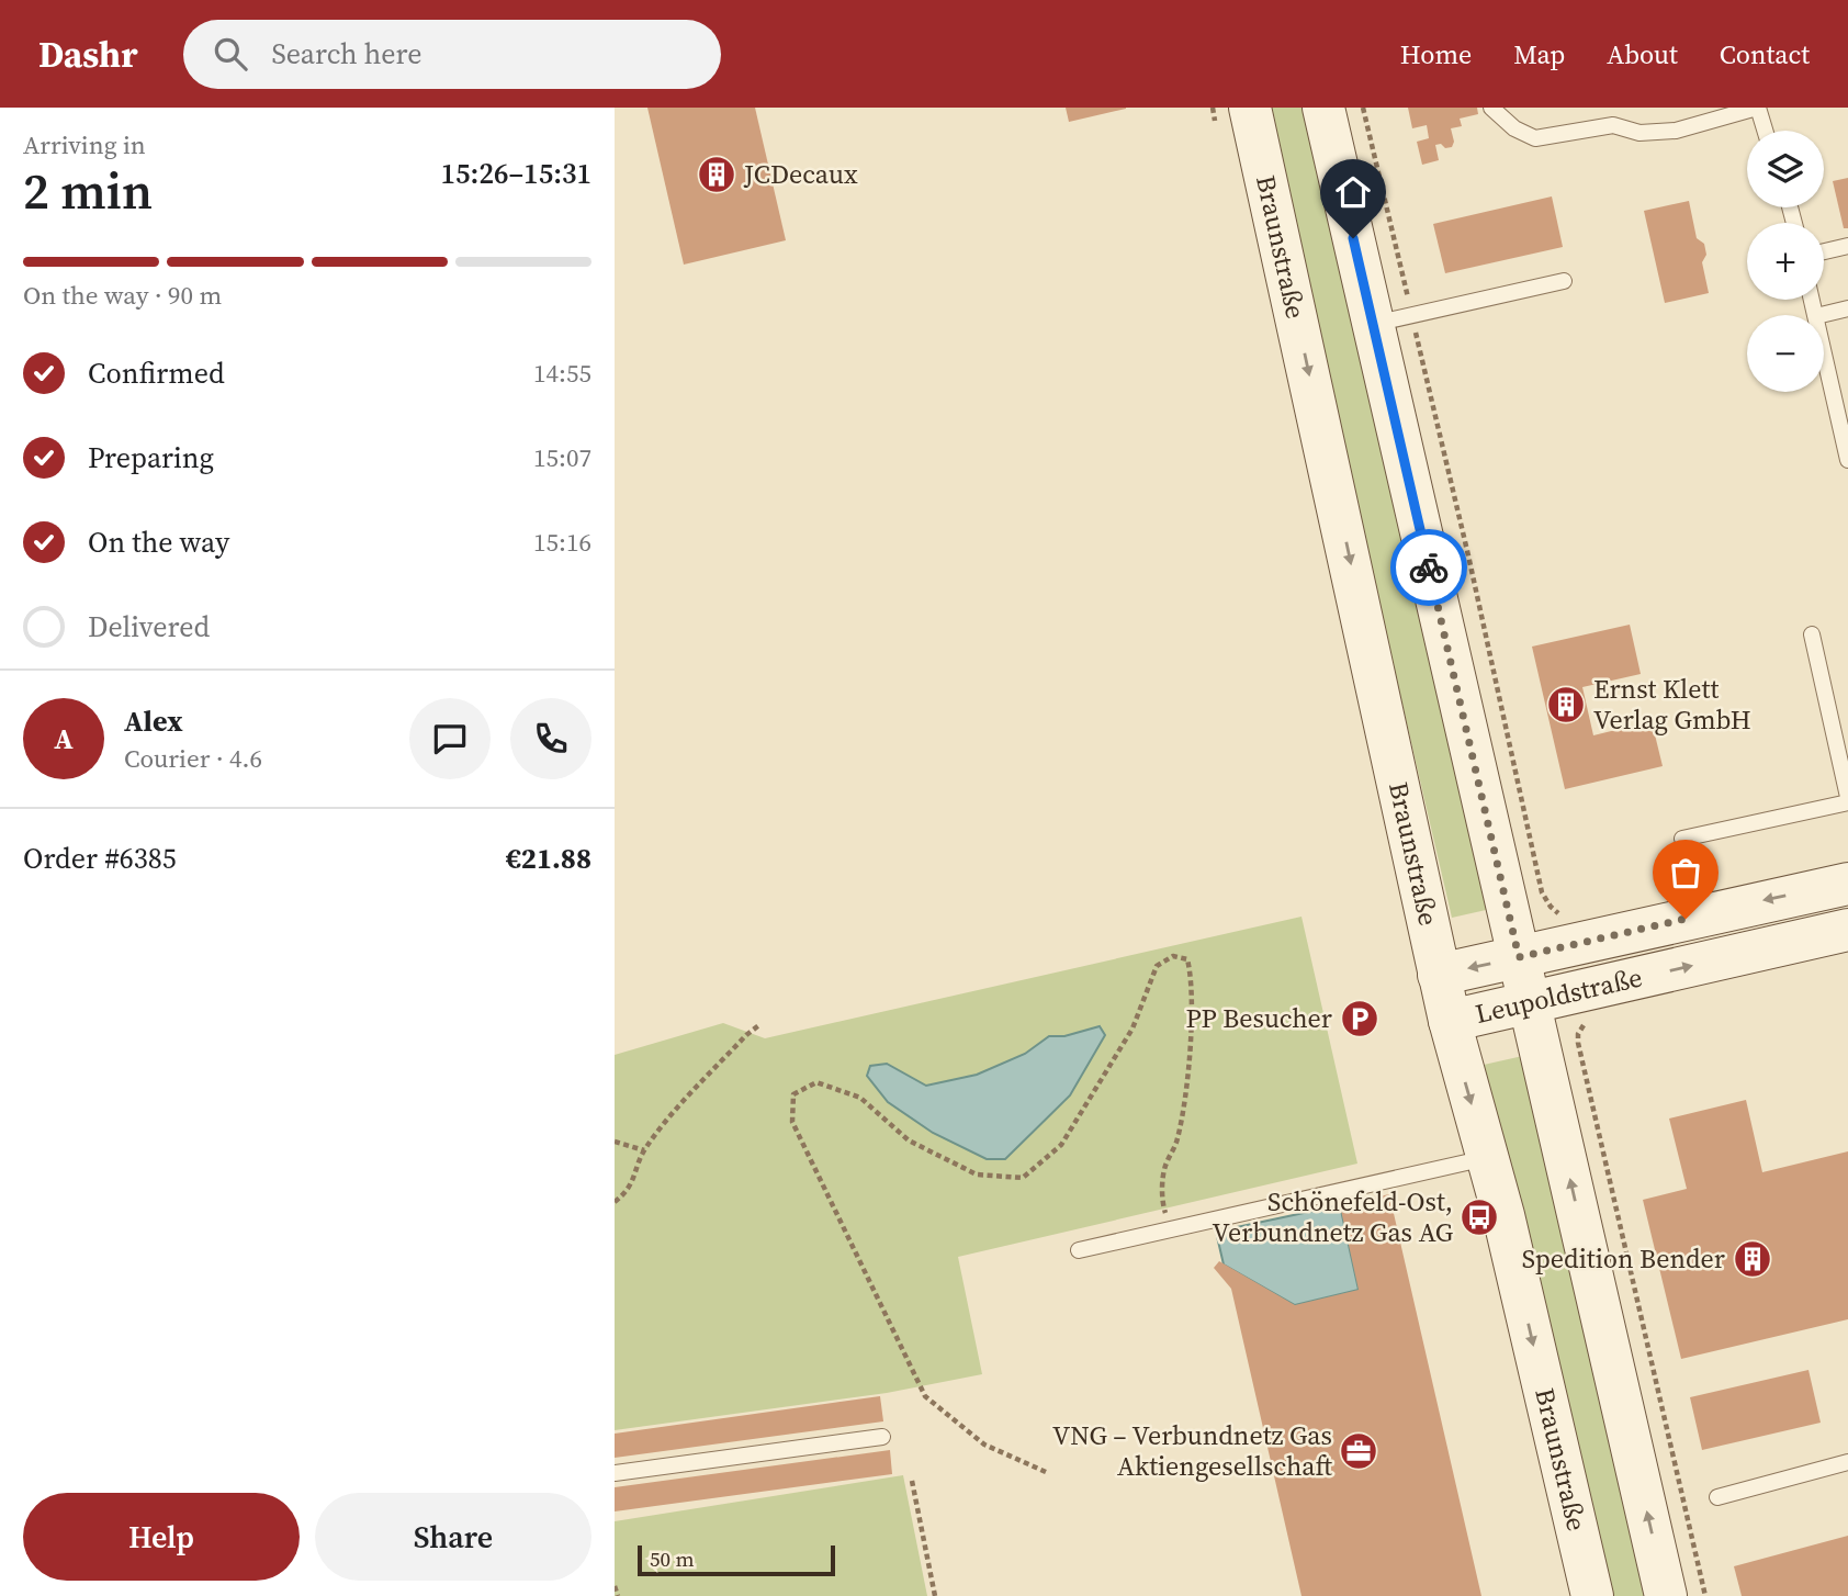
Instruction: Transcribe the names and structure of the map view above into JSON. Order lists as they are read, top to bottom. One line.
{"streets":{"main road":["Braunstraße","Leupoldstraße"]},"crossings":[["Braunstraße","Leupoldstraße"]],"places":{"building":["JCDecaux","Ernst Klett Verlag GmbH","Spedition Bender"],"parking":["PP Besucher"],"bus stop":["Schönefeld-Ost, Verbundnetz Gas AG"],"office":["VNG – Verbundnetz Gas Aktiengesellschaft"]},"scale_bar":"50 m","page":{"header":"Dashr","search":"Search here","nav":["Home","Map","About","Contact"],"heading":["2 min","Arriving in","15:26–15:31"],"panel":["Alex","Courier · 4.6","Order #6385","€21.88"],"map_buttons":["+","−"],"bar":"On the way · 90 m","list":[["Confirmed","14:55"],["Preparing","15:07"],["On the way","15:16"],"Delivered"],"round":"A","buttons":["Help","Share"],"scale":"50 m"}}
